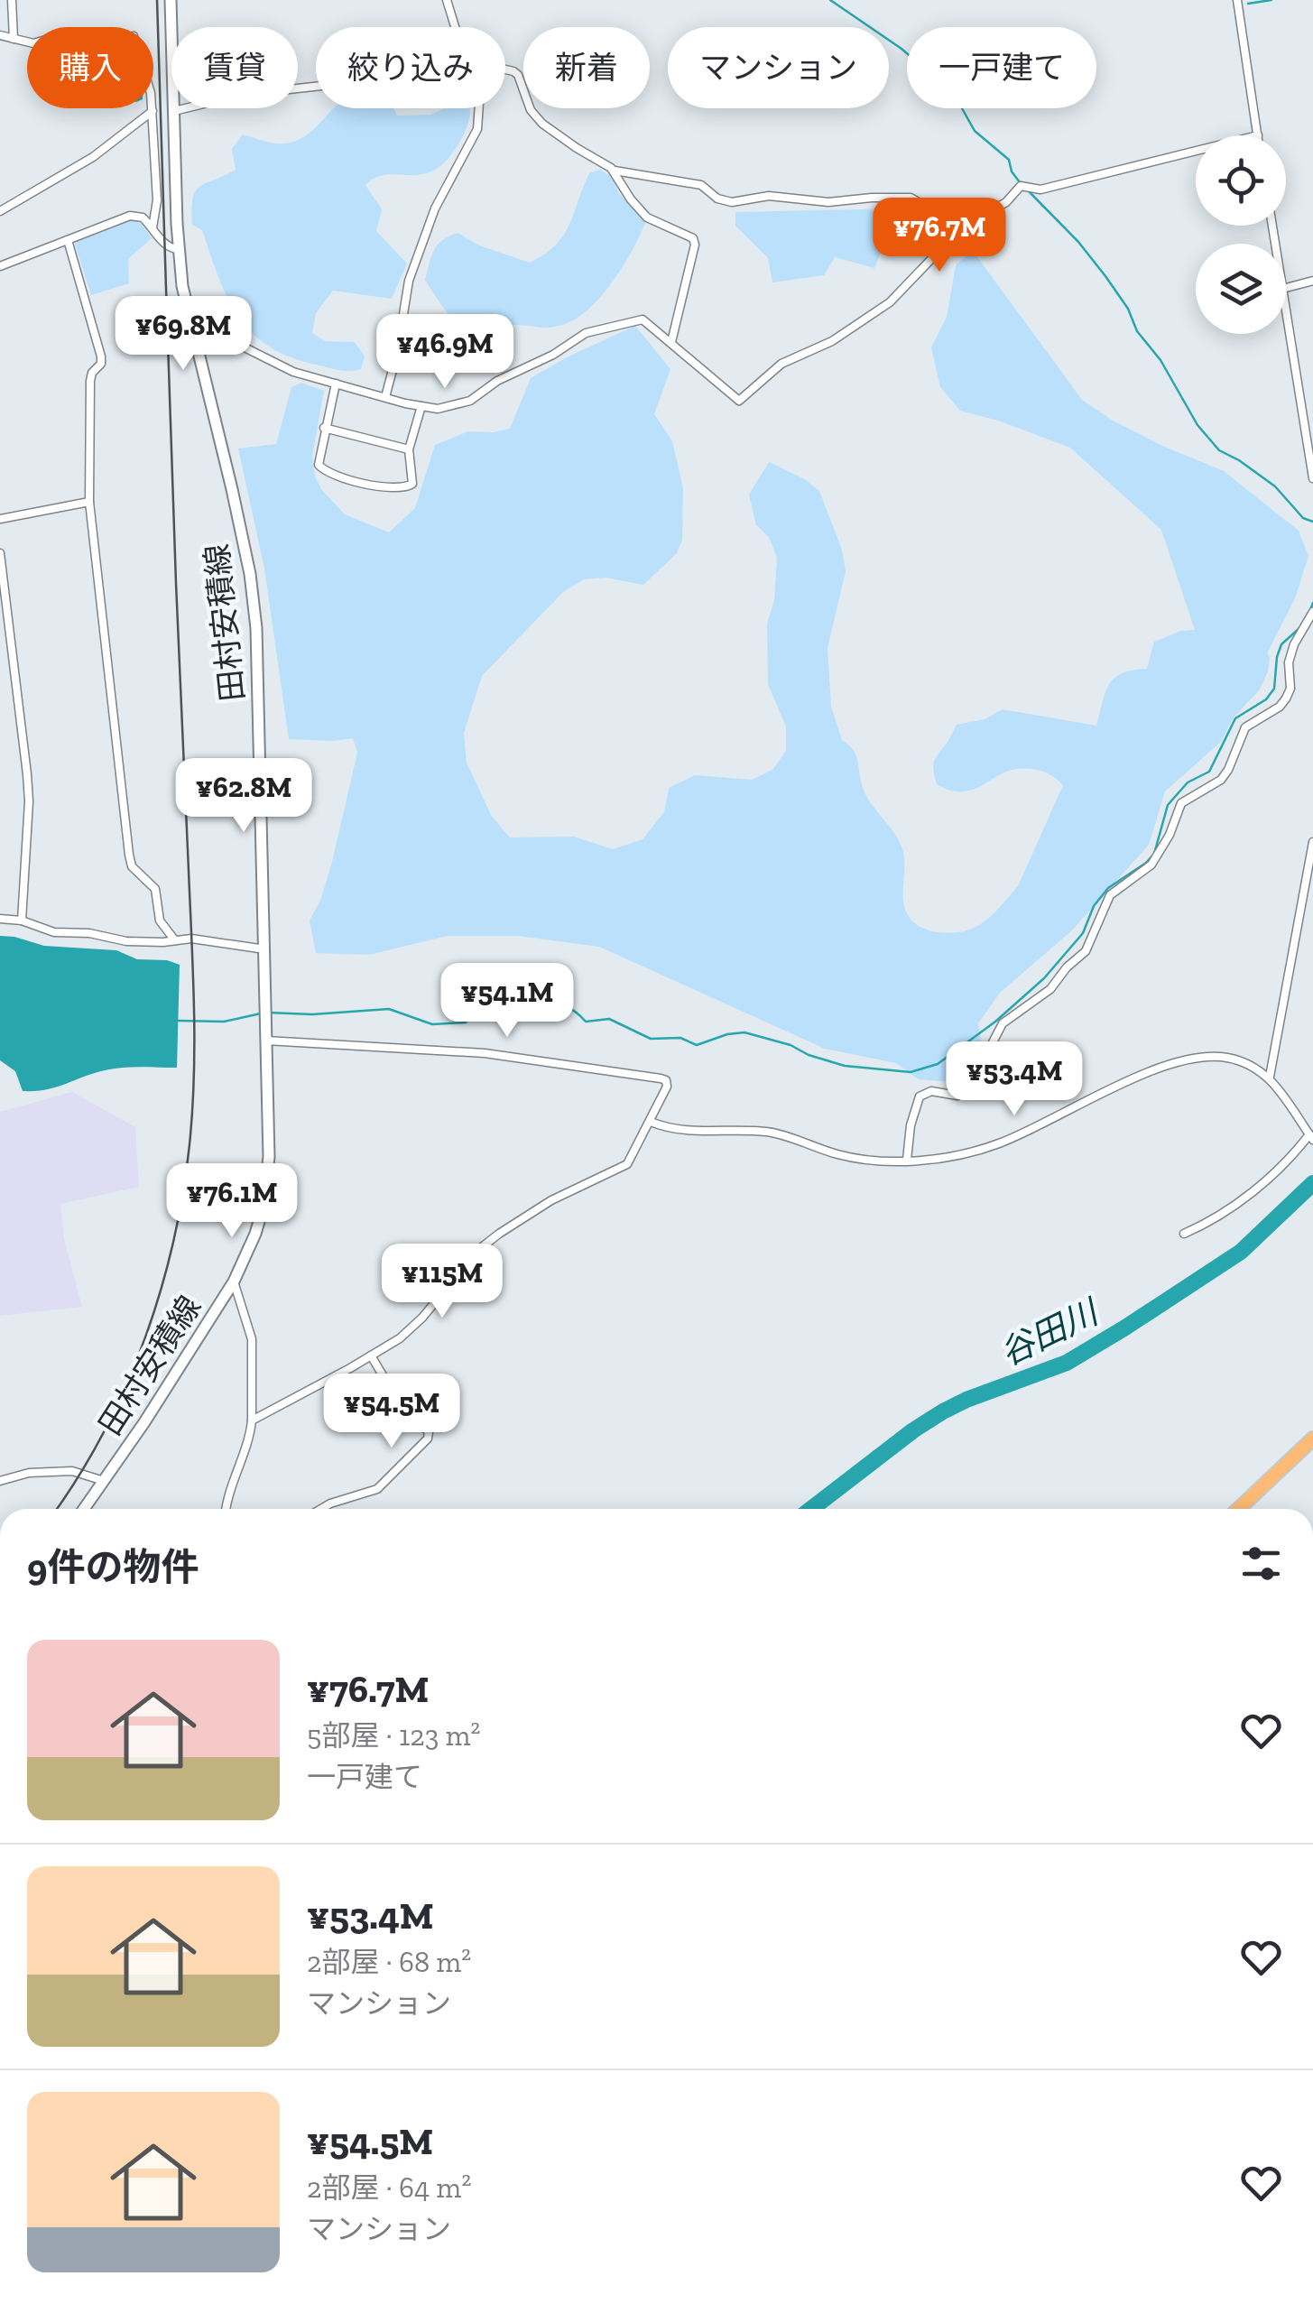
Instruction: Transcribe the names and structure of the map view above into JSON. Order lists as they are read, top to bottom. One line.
{"streets":{"main road":["田村安積線"]},"water":["谷田川"],"page":{"chip":["購入","賃貸","絞り込み","新着","マンション","一戸建て"],"price":["¥76.7M","¥69.8M","¥46.9M","¥62.8M","¥54.1M","¥53.4M","¥76.1M","¥115M","¥54.5M"],"heading":"9件の物件","list":[{"name":"¥76.7M","note":"5部屋 · 123 m² · 一戸建て"},{"name":"¥53.4M","note":"2部屋 · 68 m² · マンション"},{"name":"¥54.5M","note":"2部屋 · 64 m² · マンション"}]}}
